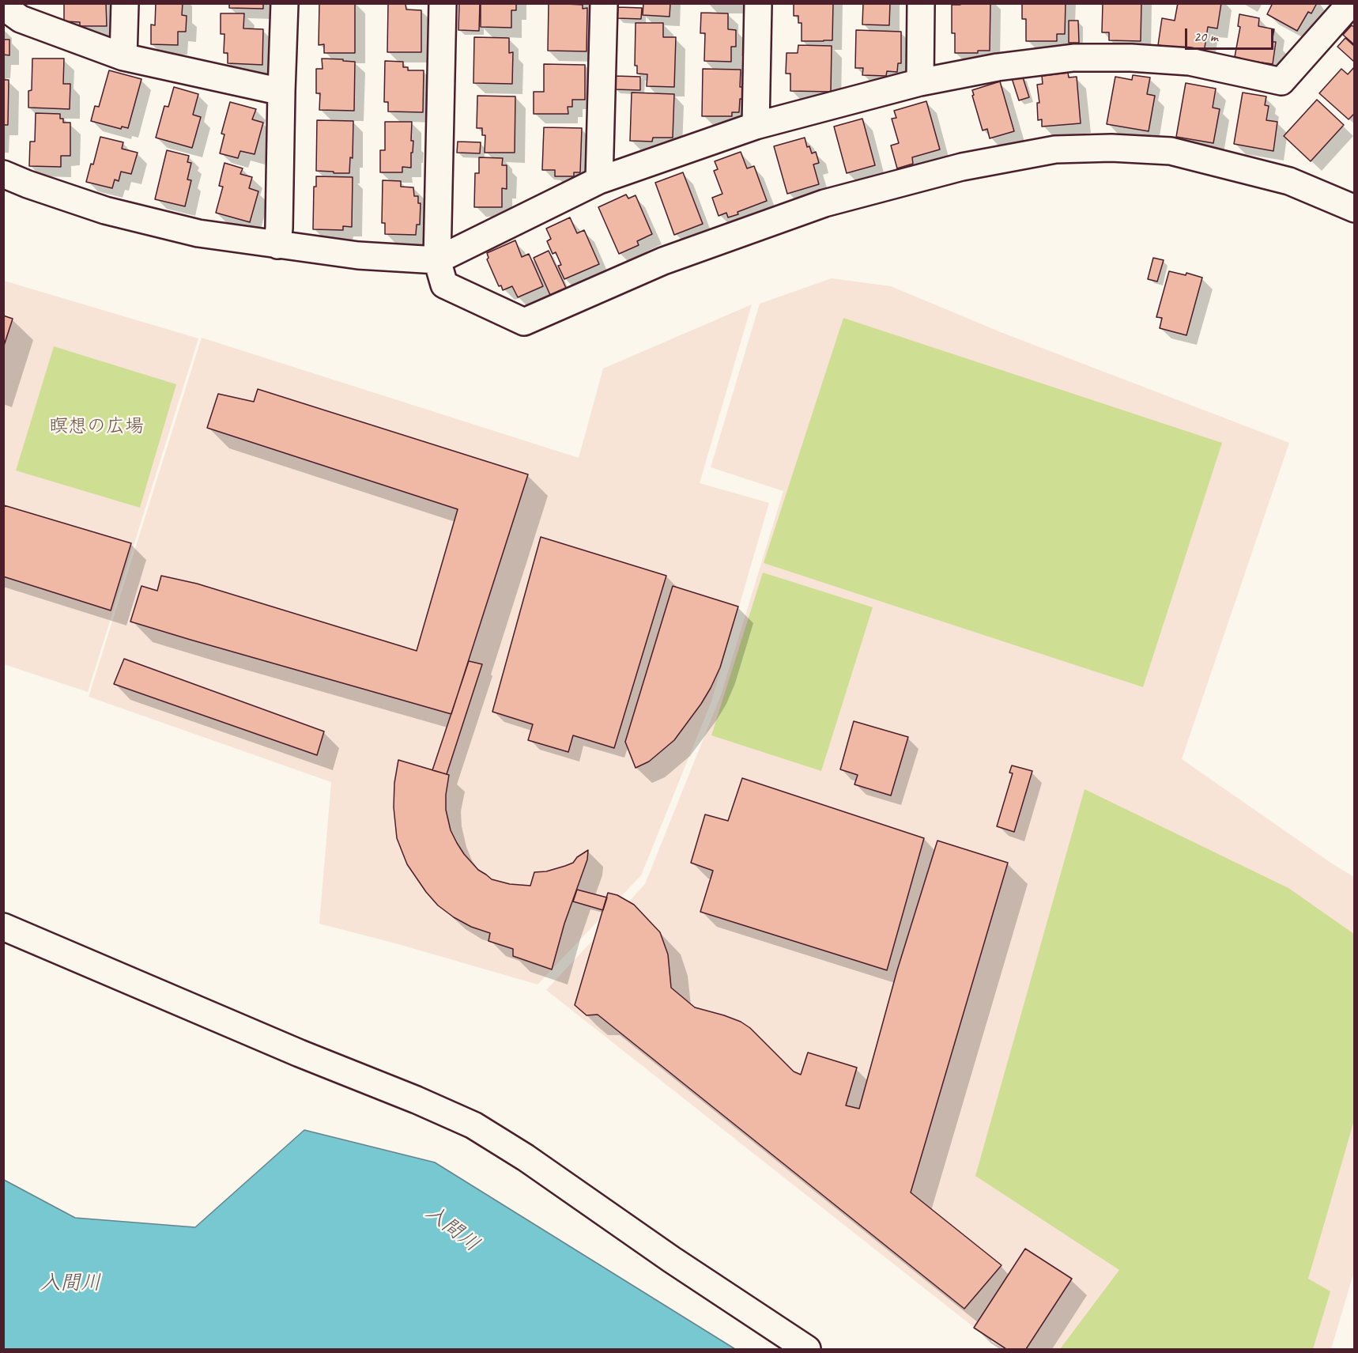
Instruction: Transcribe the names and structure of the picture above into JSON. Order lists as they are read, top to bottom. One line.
{"water":["入間川"],"parks":["瞑想の広場"],"scale_bar":"20 m"}
